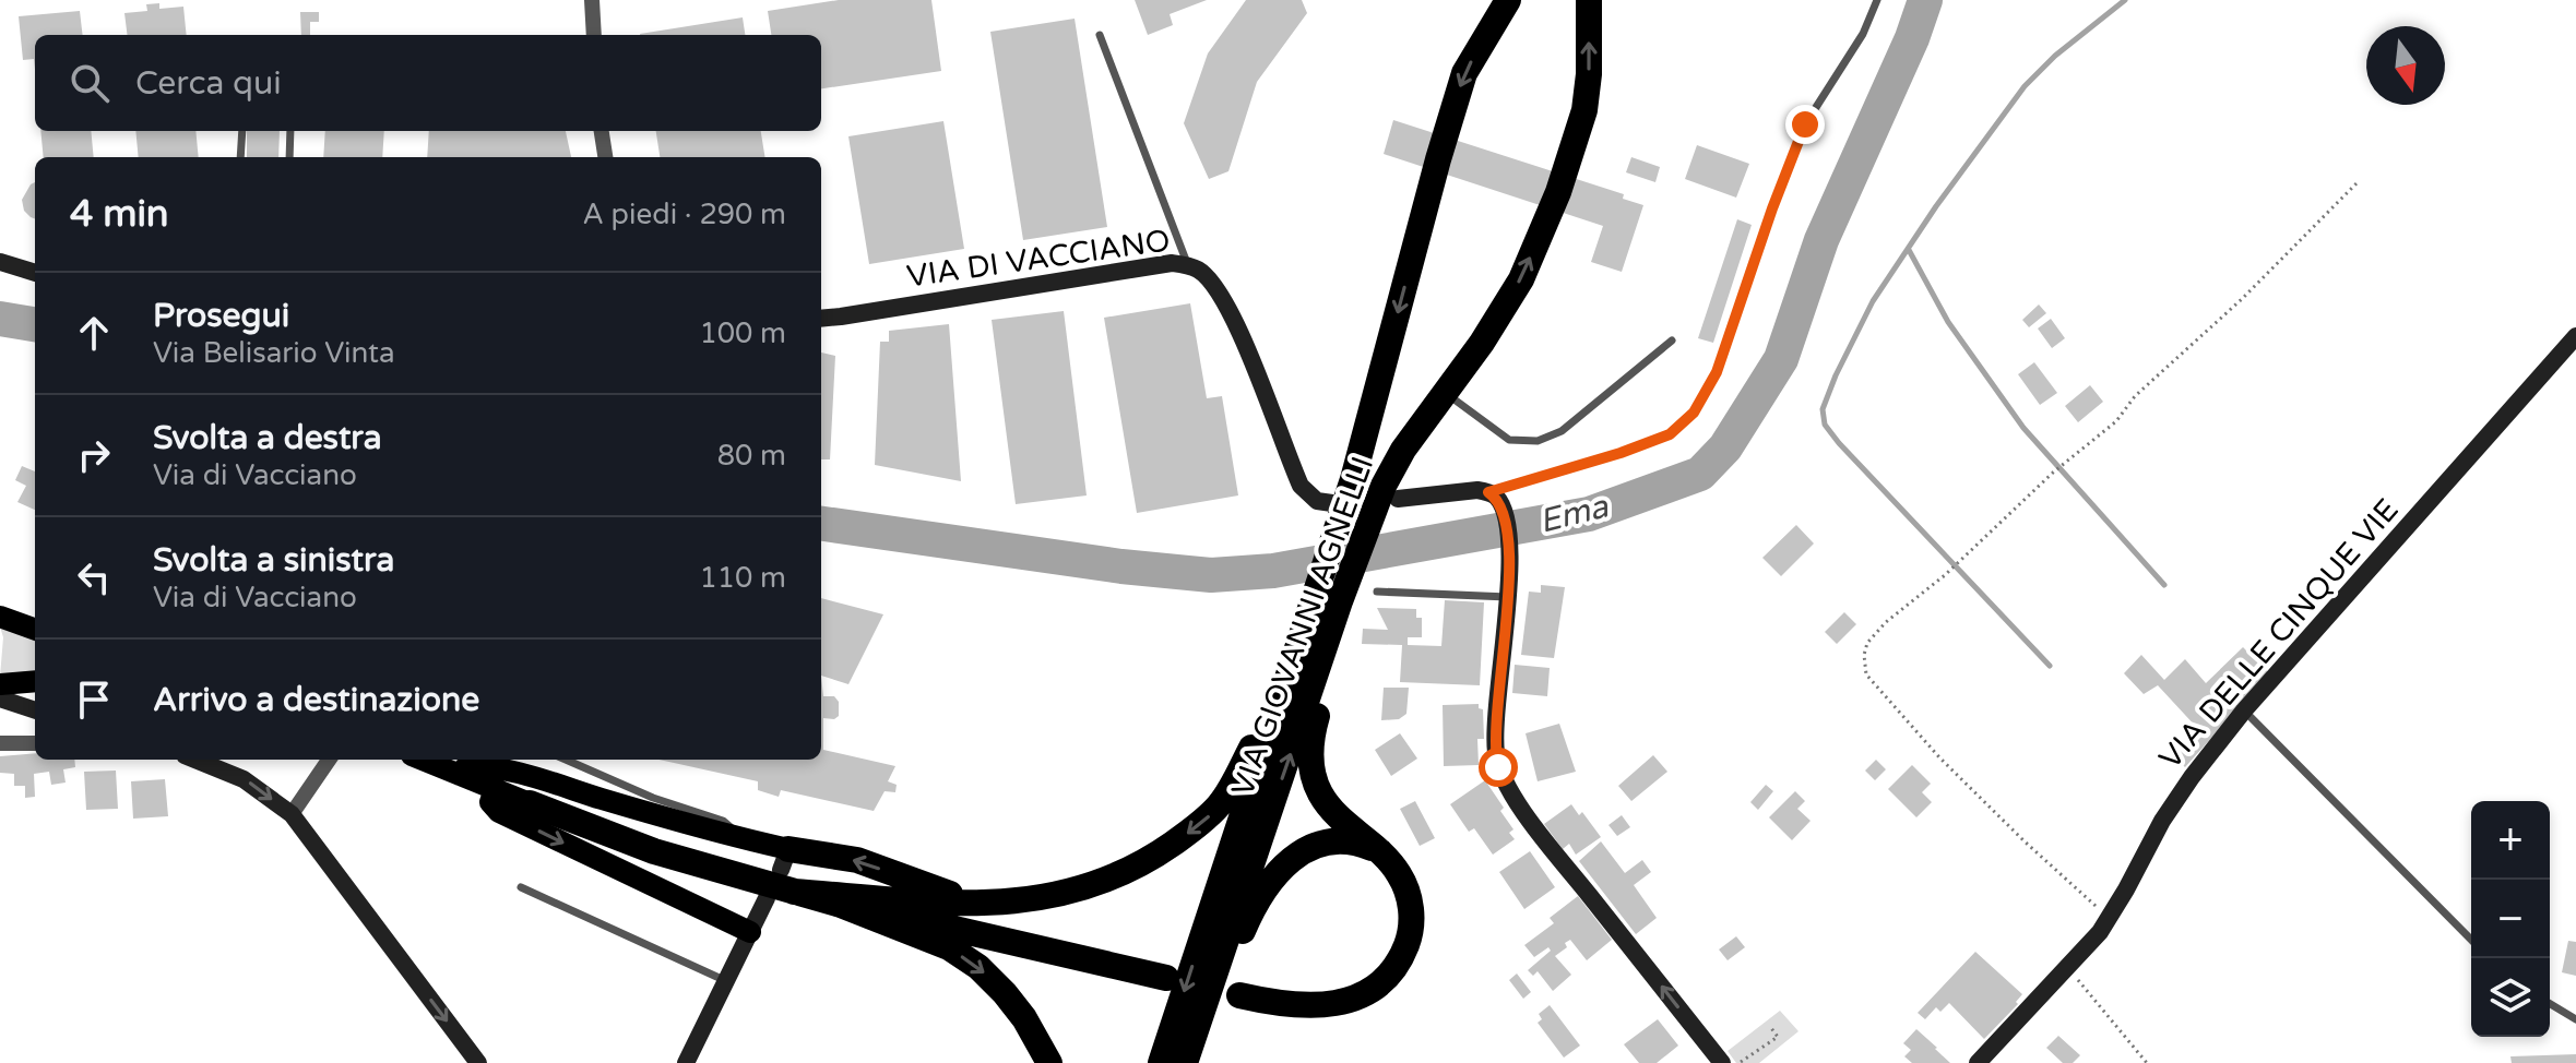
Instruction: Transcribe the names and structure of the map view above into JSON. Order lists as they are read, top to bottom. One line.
{"streets":{"highway":["VIA GIOVANNI AGNELLI"],"street":["VIA DI VACCIANO","VIA DELLE CINQUE VIE"]},"water":["Ema"],"north":"bottom","page":{"search":"Cerca qui","heading":["4 min","A piedi · 290 m"],"list":[["Prosegui","Via Belisario Vinta","100 m"],["Svolta a destra","Via di Vacciano","80 m"],["Svolta a sinistra","Via di Vacciano","110 m"],"Arrivo a destinazione"],"map_buttons":["+","−"]}}
